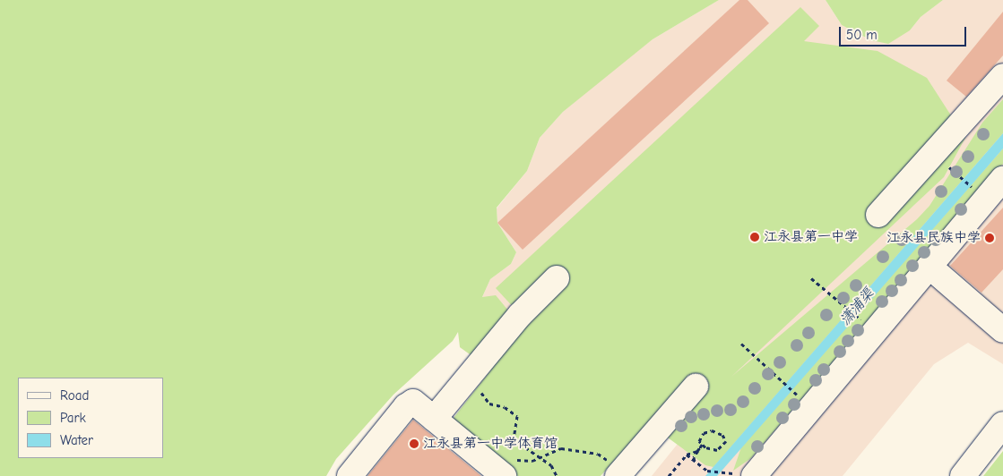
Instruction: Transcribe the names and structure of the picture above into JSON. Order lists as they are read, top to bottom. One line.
{"water":["潇浦渠"],"places":["江永县第一中学","江永县民族中学","江永县第一中学体育馆"],"legend":["Road","Park","Water"],"scale_bar":"50 m"}
